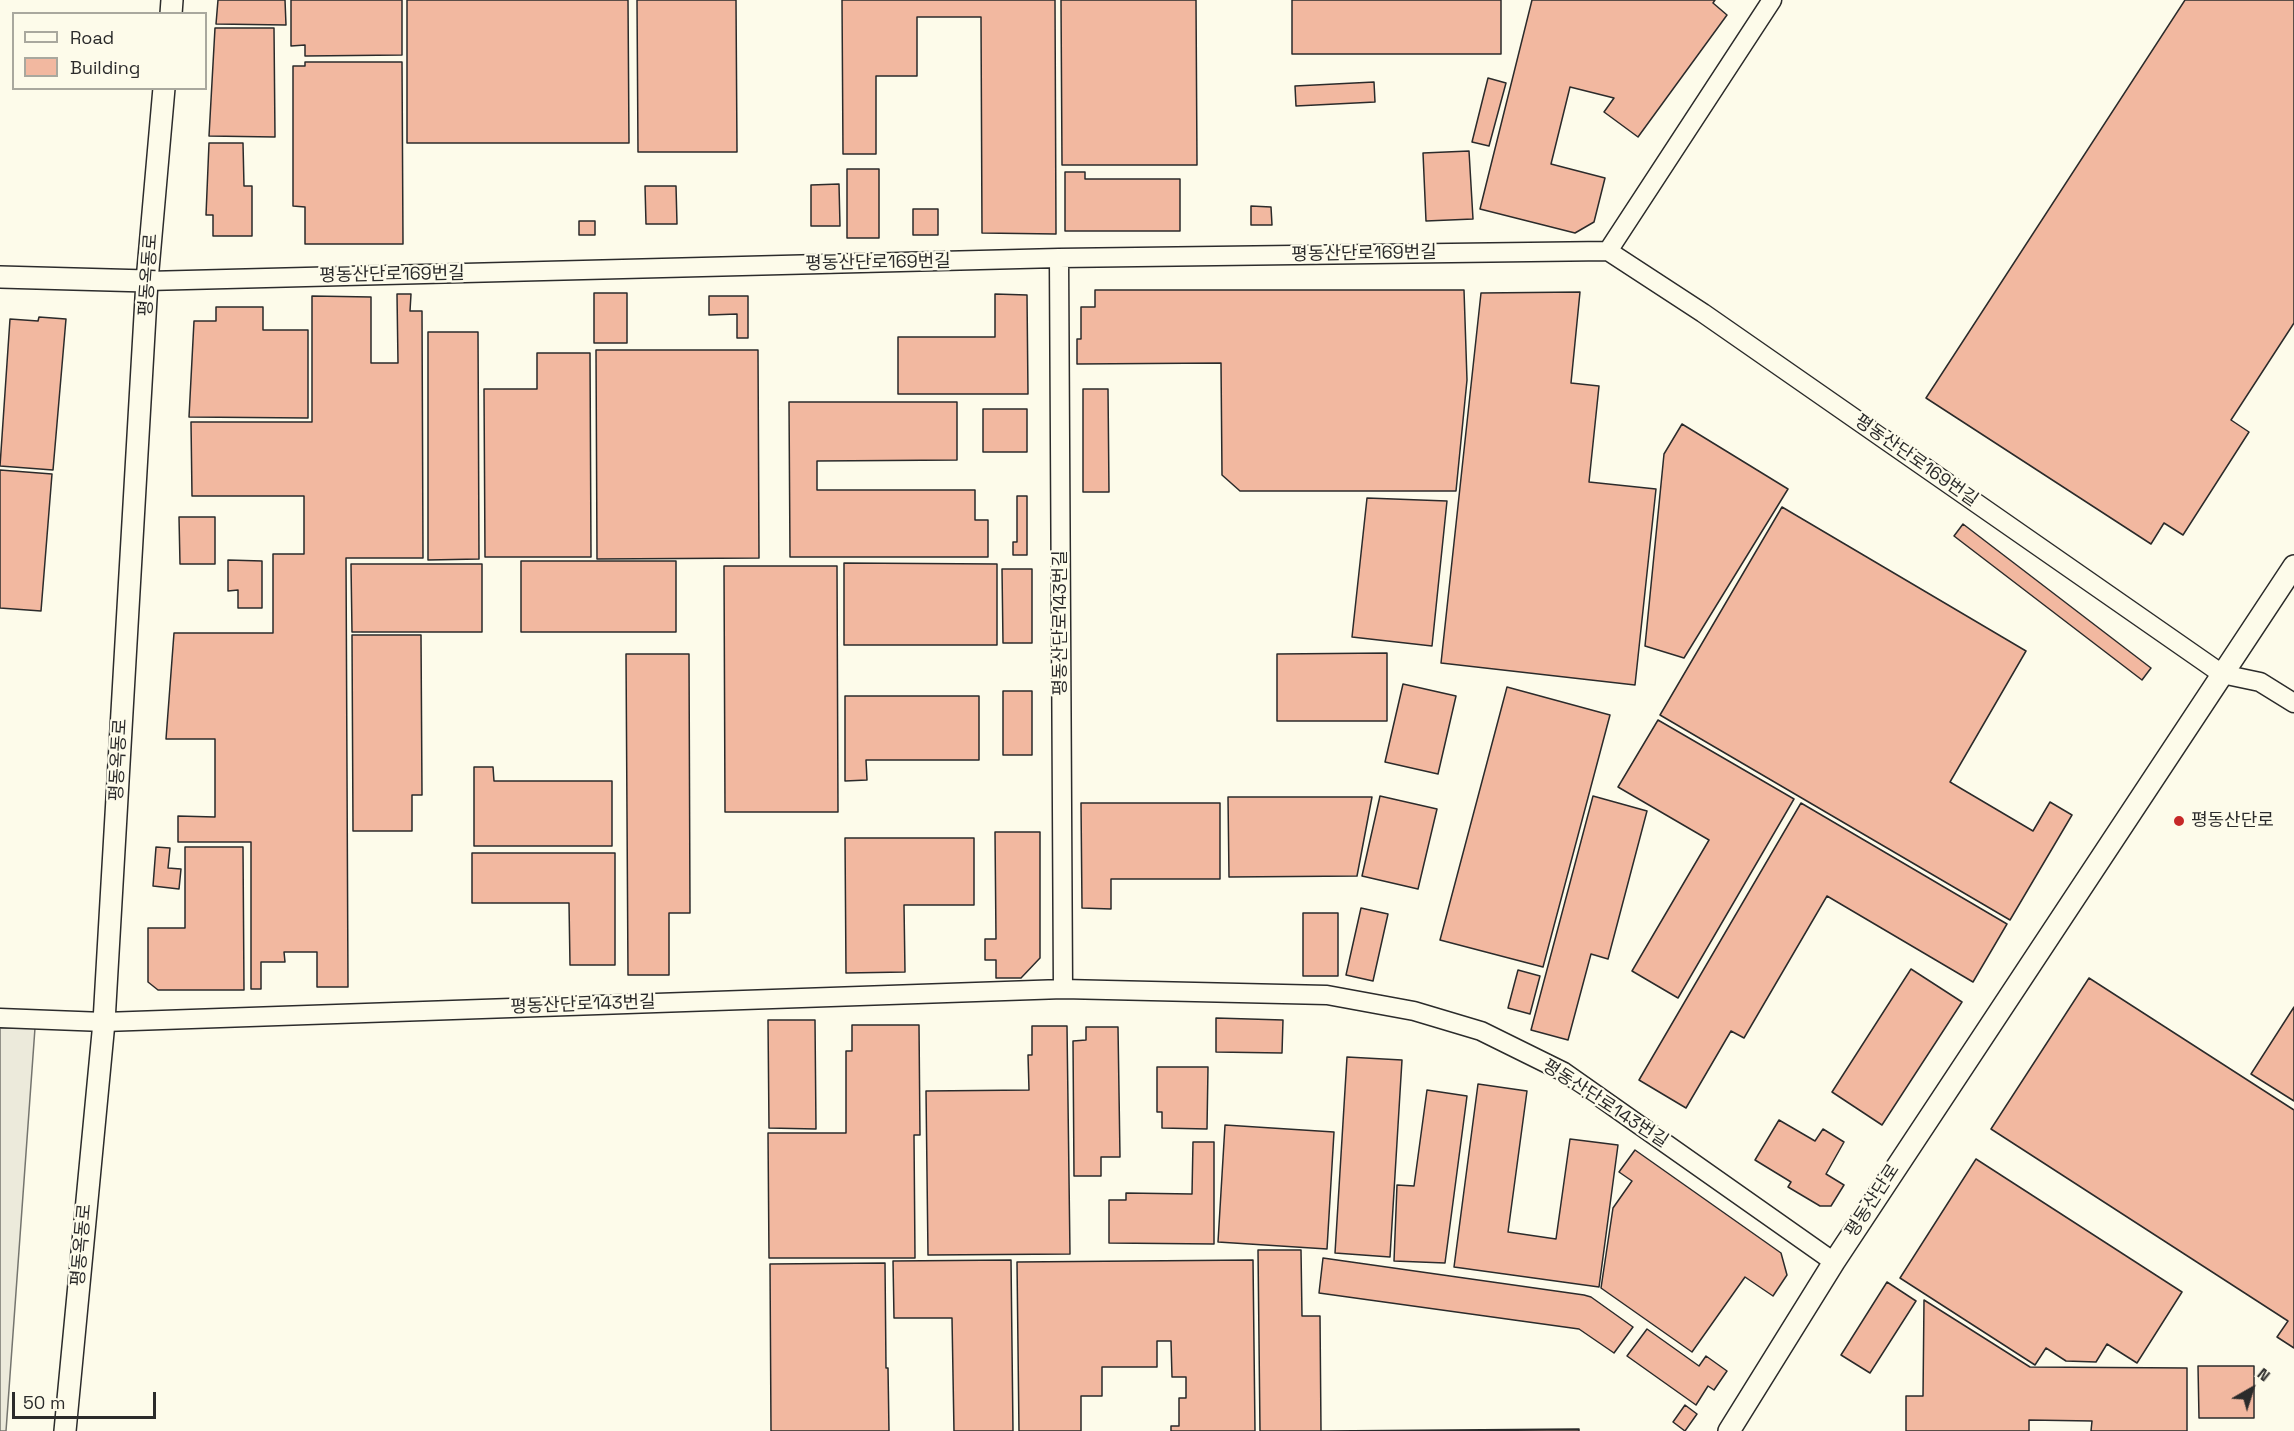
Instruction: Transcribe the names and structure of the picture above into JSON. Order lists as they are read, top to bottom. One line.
{"streets":{"street":["평동산단로169번길","평동옥동로","평동산단로143번길","평동산단로"]},"crossings":[["평동산단로169번길","평동옥동로"],["평동산단로169번길","평동산단로143번길"],["평동산단로169번길","평동산단로"],["평동옥동로","평동산단로143번길"],["평동산단로143번길","평동산단로"]],"places":["평동산단로"],"legend":["Road","Building"],"scale_bar":"50 m","north":"top right"}
